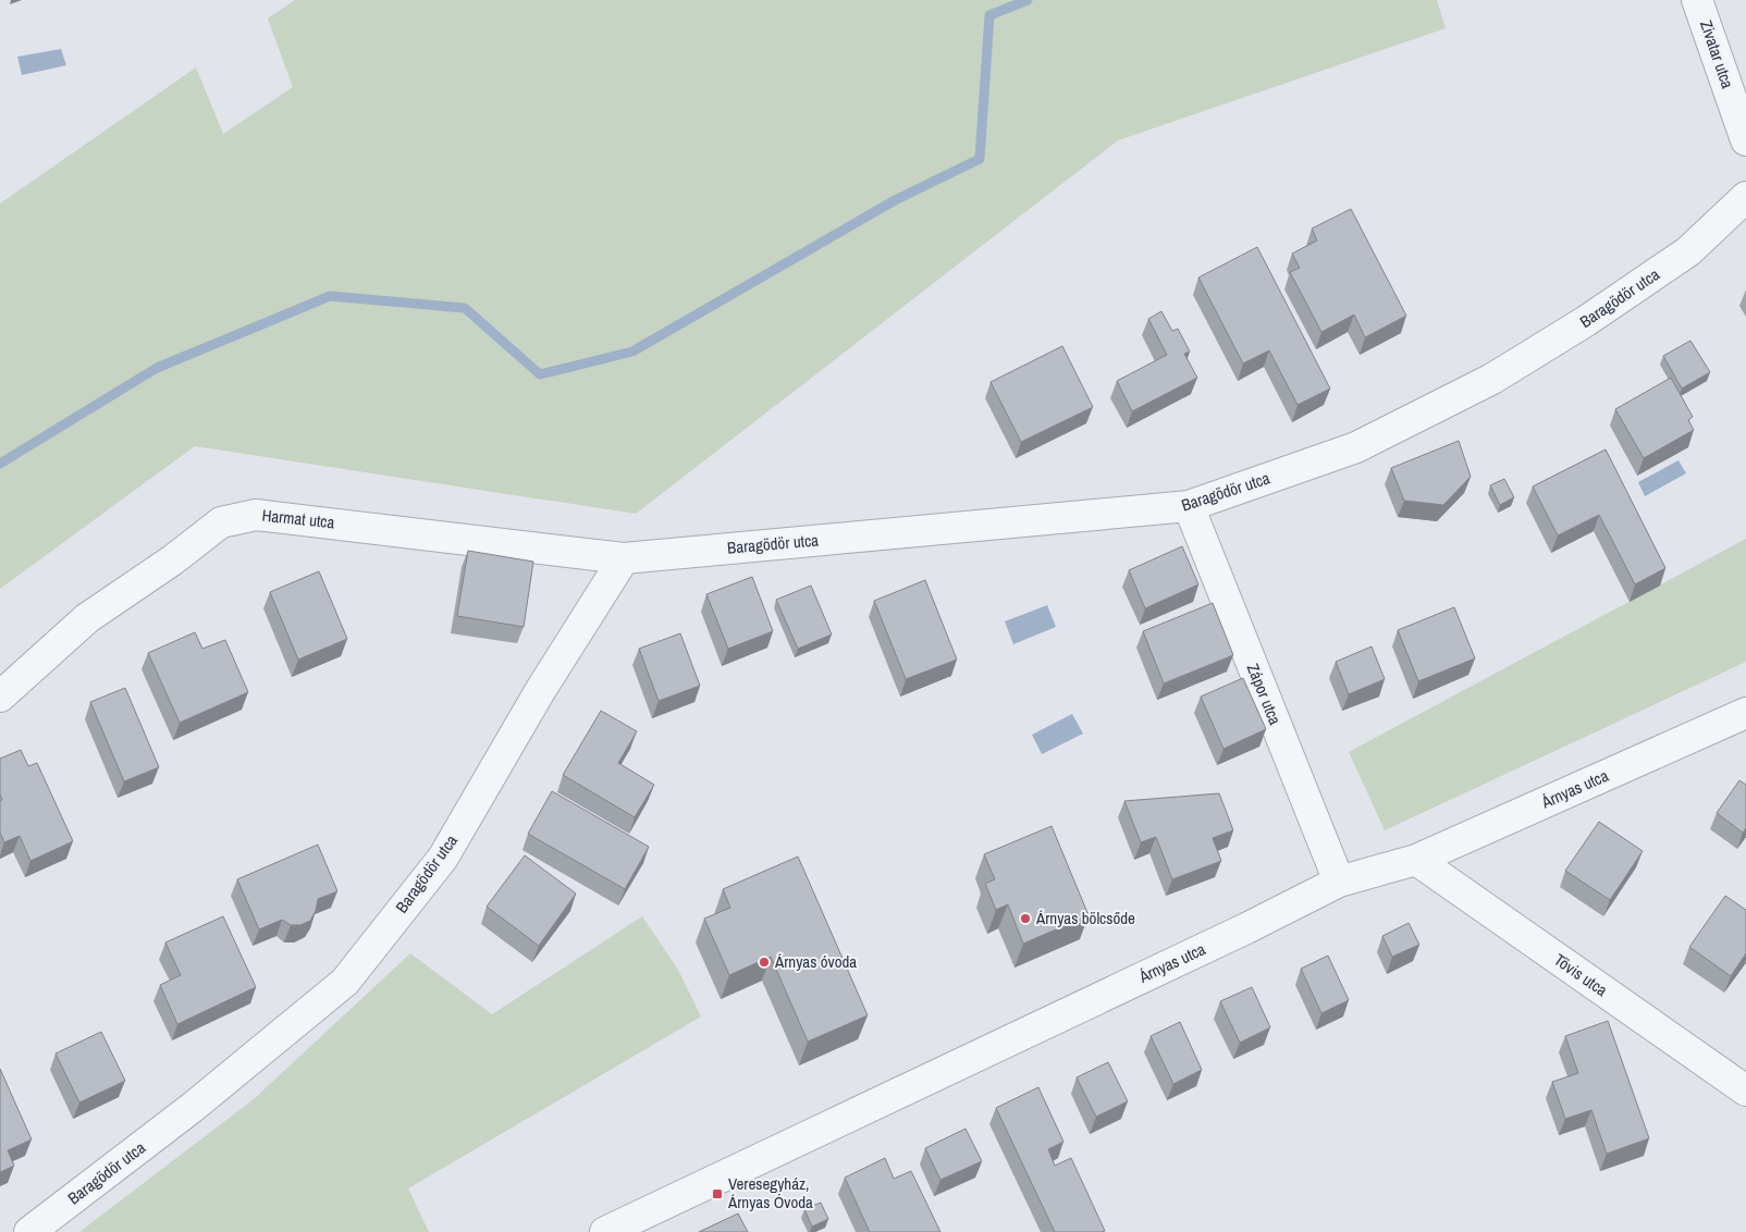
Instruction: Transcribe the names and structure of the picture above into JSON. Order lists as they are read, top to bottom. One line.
{"streets":{"street":["Zivatar utca","Baragödör utca","Harmat utca","Zápor utca","Árnyas utca","Tövis utca"]},"crossings":[["Baragödör utca","Harmat utca"],["Baragödör utca","Zápor utca"],["Zápor utca","Árnyas utca"],["Árnyas utca","Tövis utca"]],"places":{"other":["Árnyas bölcsőde","Árnyas óvoda"],"transit":["Veresegyház, Árnyas Óvoda"]}}
